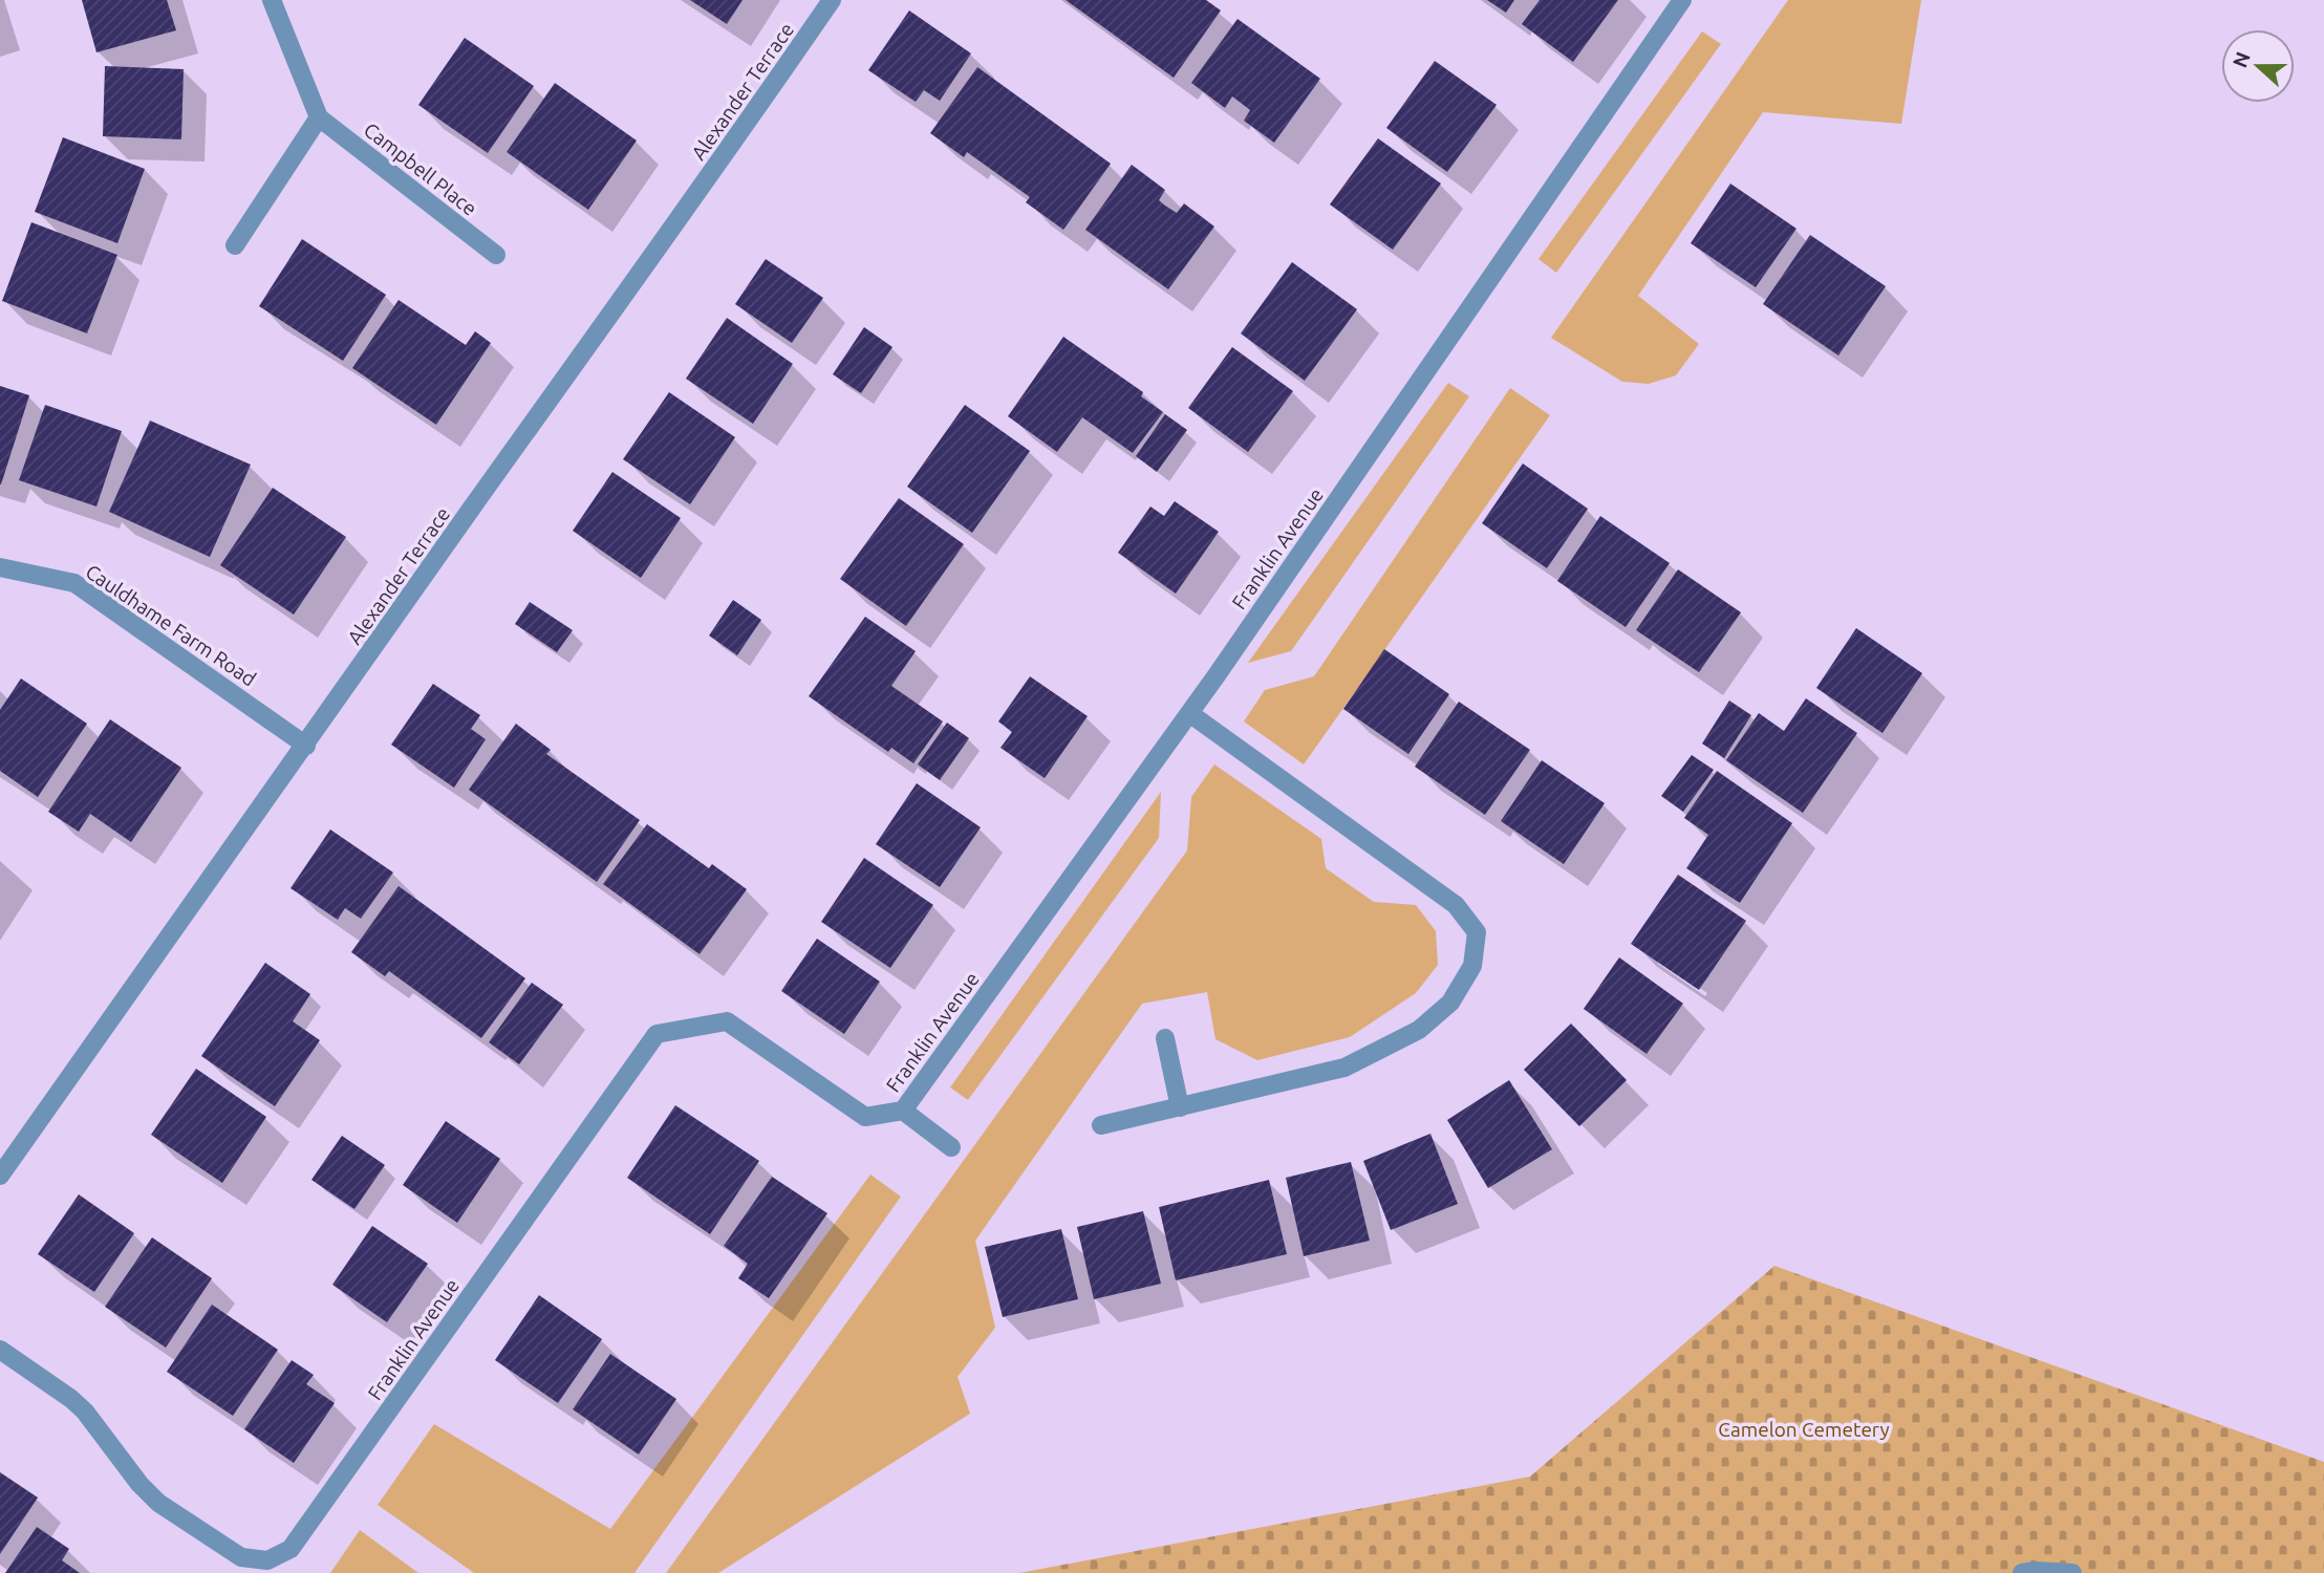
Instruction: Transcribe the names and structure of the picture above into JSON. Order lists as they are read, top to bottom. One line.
{"streets":{"street":["Alexander Terrace","Campbell Place","Franklin Avenue","Cauldhame Farm Road"]},"crossings":[["Alexander Terrace","Cauldhame Farm Road"]],"parks":["Camelon Cemetery"],"north":"left"}
